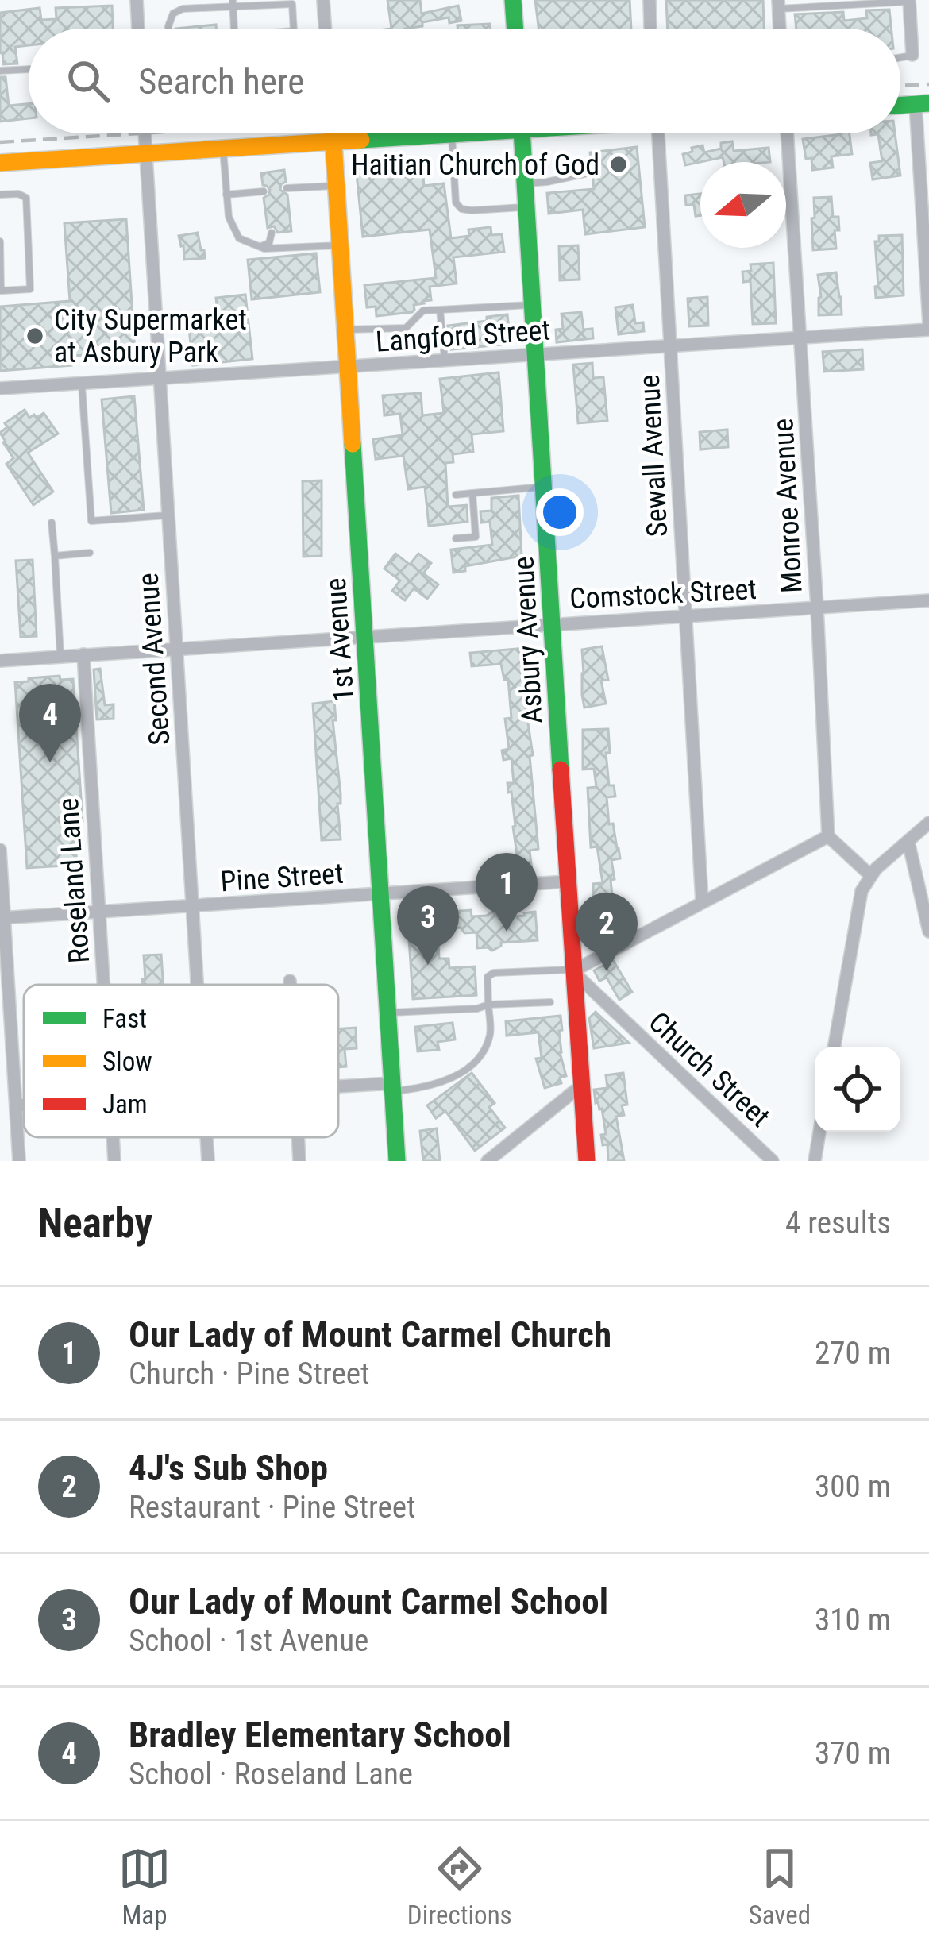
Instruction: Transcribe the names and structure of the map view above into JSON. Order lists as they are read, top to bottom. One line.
{"streets":{"street":["Langford Street","Sewall Avenue","Monroe Avenue","Comstock Street","1st Avenue","Asbury Avenue","Second Avenue","Pine Street","Roseland Lane","Church Street"]},"crossings":[["Langford Street","Sewall Avenue"],["Langford Street","Monroe Avenue"],["Langford Street","1st Avenue"],["Langford Street","Asbury Avenue"],["Langford Street","Second Avenue"],["Sewall Avenue","Comstock Street"],["Monroe Avenue","Comstock Street"],["Comstock Street","1st Avenue"],["Comstock Street","Asbury Avenue"],["Comstock Street","Second Avenue"],["Comstock Street","Roseland Lane"],["1st Avenue","Pine Street"],["Asbury Avenue","Pine Street"],["Asbury Avenue","Church Street"],["Second Avenue","Pine Street"],["Pine Street","Roseland Lane"]],"places":["Haitian Church of God","City Supermarket at Asbury Park"],"legend":["Fast","Slow","Jam"],"north":"left","page":{"search":"Search here","pins":["4","1","3","2"],"heading":["Nearby","4 results"],"list":[{"mark":"1","name":"Our Lady of Mount Carmel Church","note":"Church · Pine Street","value":"270 m"},{"mark":"2","name":"4J's Sub Shop","note":"Restaurant · Pine Street","value":"300 m"},{"mark":"3","name":"Our Lady of Mount Carmel School","note":"School · 1st Avenue","value":"310 m"},{"mark":"4","name":"Bradley Elementary School","note":"School · Roseland Lane","value":"370 m"}],"nav":["Map","Directions","Saved"]}}
